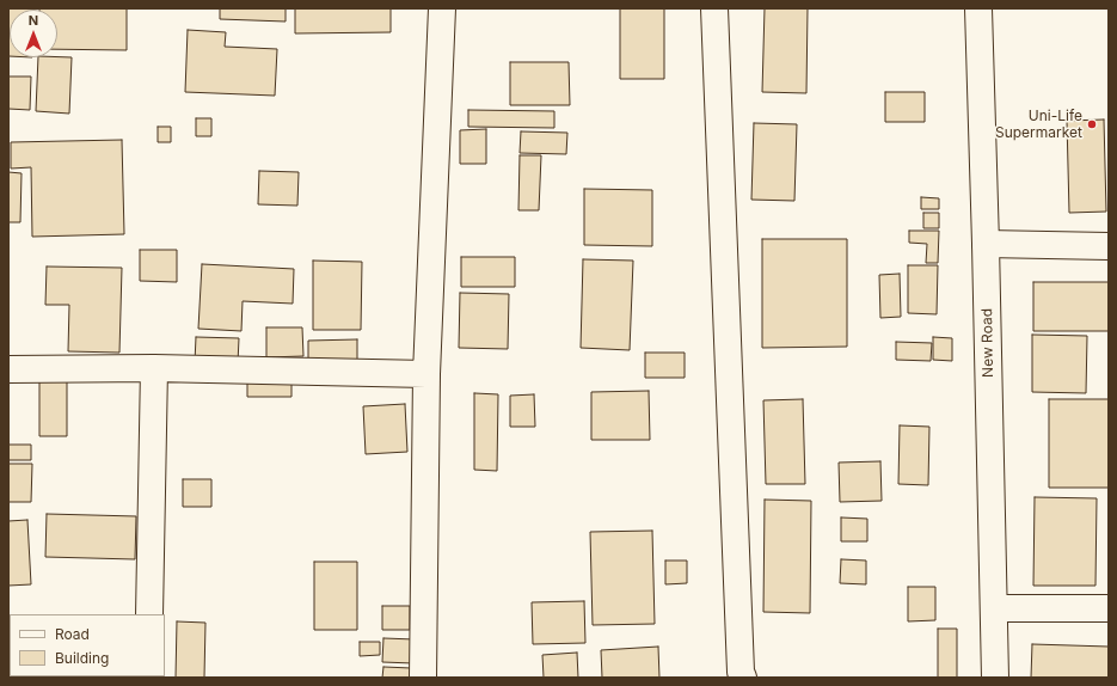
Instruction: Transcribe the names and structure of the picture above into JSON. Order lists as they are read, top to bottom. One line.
{"streets":{"street":["New Road"]},"places":["Uni-Life Supermarket"],"legend":["Road","Building"],"north":"top"}
